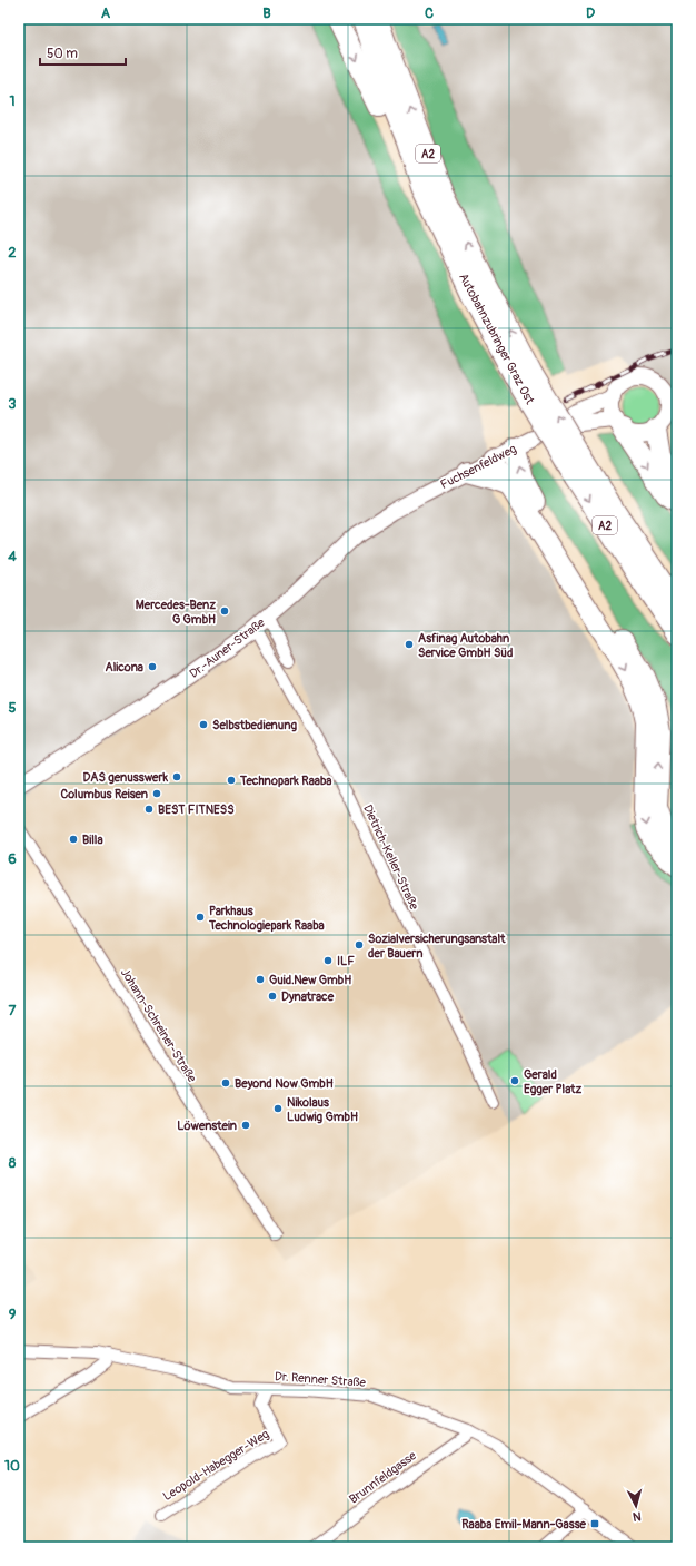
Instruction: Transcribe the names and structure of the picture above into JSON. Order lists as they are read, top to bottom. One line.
{"streets":{"highway":["A2","Autobahnzubringer Graz Ost"],"main road":["Fuchsenfeldweg","Dr.-Auner-Straße"],"street":["Dietrich-Keller-Straße","Johann-Schreiner-Straße","Dr. Renner Straße","Leopold-Habegger-Weg","Brunnfeldgasse"]},"crossings":[["Fuchsenfeldweg","Dr.-Auner-Straße"],["Dr.-Auner-Straße","Dietrich-Keller-Straße"],["Dr. Renner Straße","Leopold-Habegger-Weg"],["Dr. Renner Straße","Brunnfeldgasse"]],"places":{"other":["Mercedes-Benz G GmbH","Asfinag Autobahn Service GmbH Süd","Alicona","Selbstbedienung","DAS genusswerk","Technopark Raaba","Columbus Reisen","BEST FITNESS","Billa","Parkhaus Technologiepark Raaba","Sozialversicherungsanstalt der Bauern","ILF","Guid.New GmbH","Dynatrace","Gerald Egger Platz","Beyond Now GmbH","Nikolaus Ludwig GmbH","Löwenstein"],"transit":["Raaba Emil-Mann-Gasse"]},"scale_bar":"50 m","north":"bottom","grid":{"columns":["A","B","C","D"],"rows":["1","2","3","4","5","6","7","8","9","10"]}}
